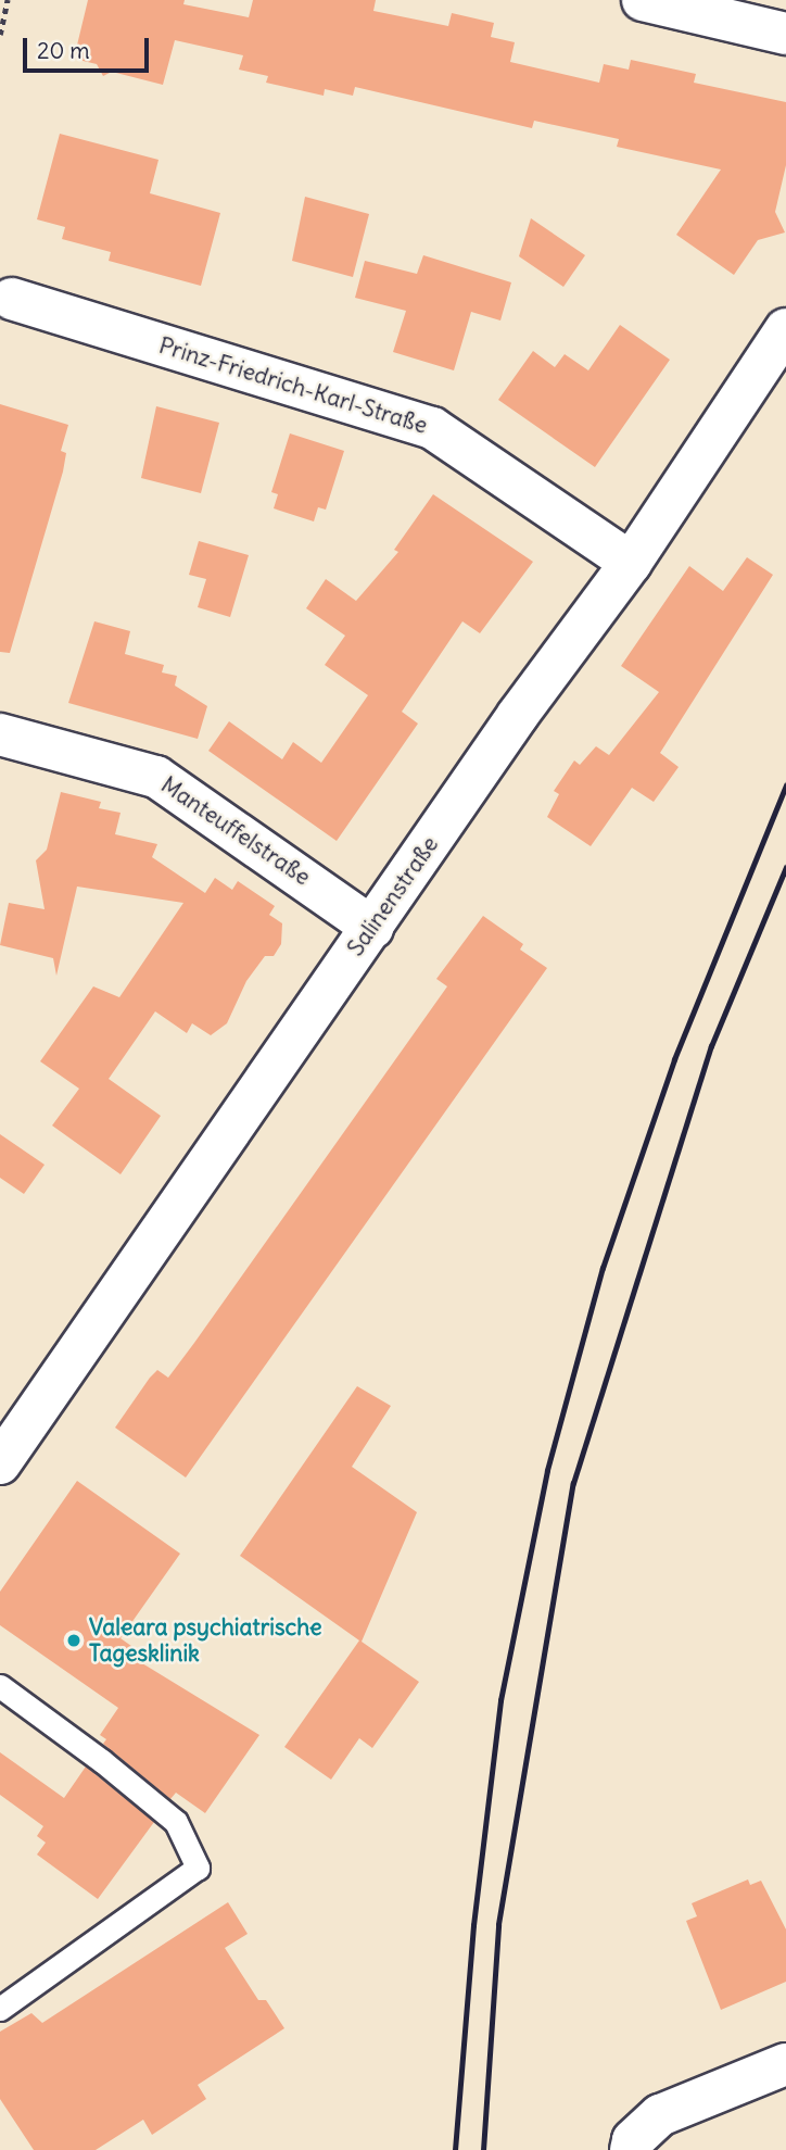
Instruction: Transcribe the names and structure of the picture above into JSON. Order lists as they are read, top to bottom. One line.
{"streets":{"street":["Prinz-Friedrich-Karl-Straße","Manteuffelstraße","Salinenstraße"]},"crossings":[["Prinz-Friedrich-Karl-Straße","Salinenstraße"],["Manteuffelstraße","Salinenstraße"]],"places":["Valeara psychiatrische Tagesklinik"],"scale_bar":"20 m"}
